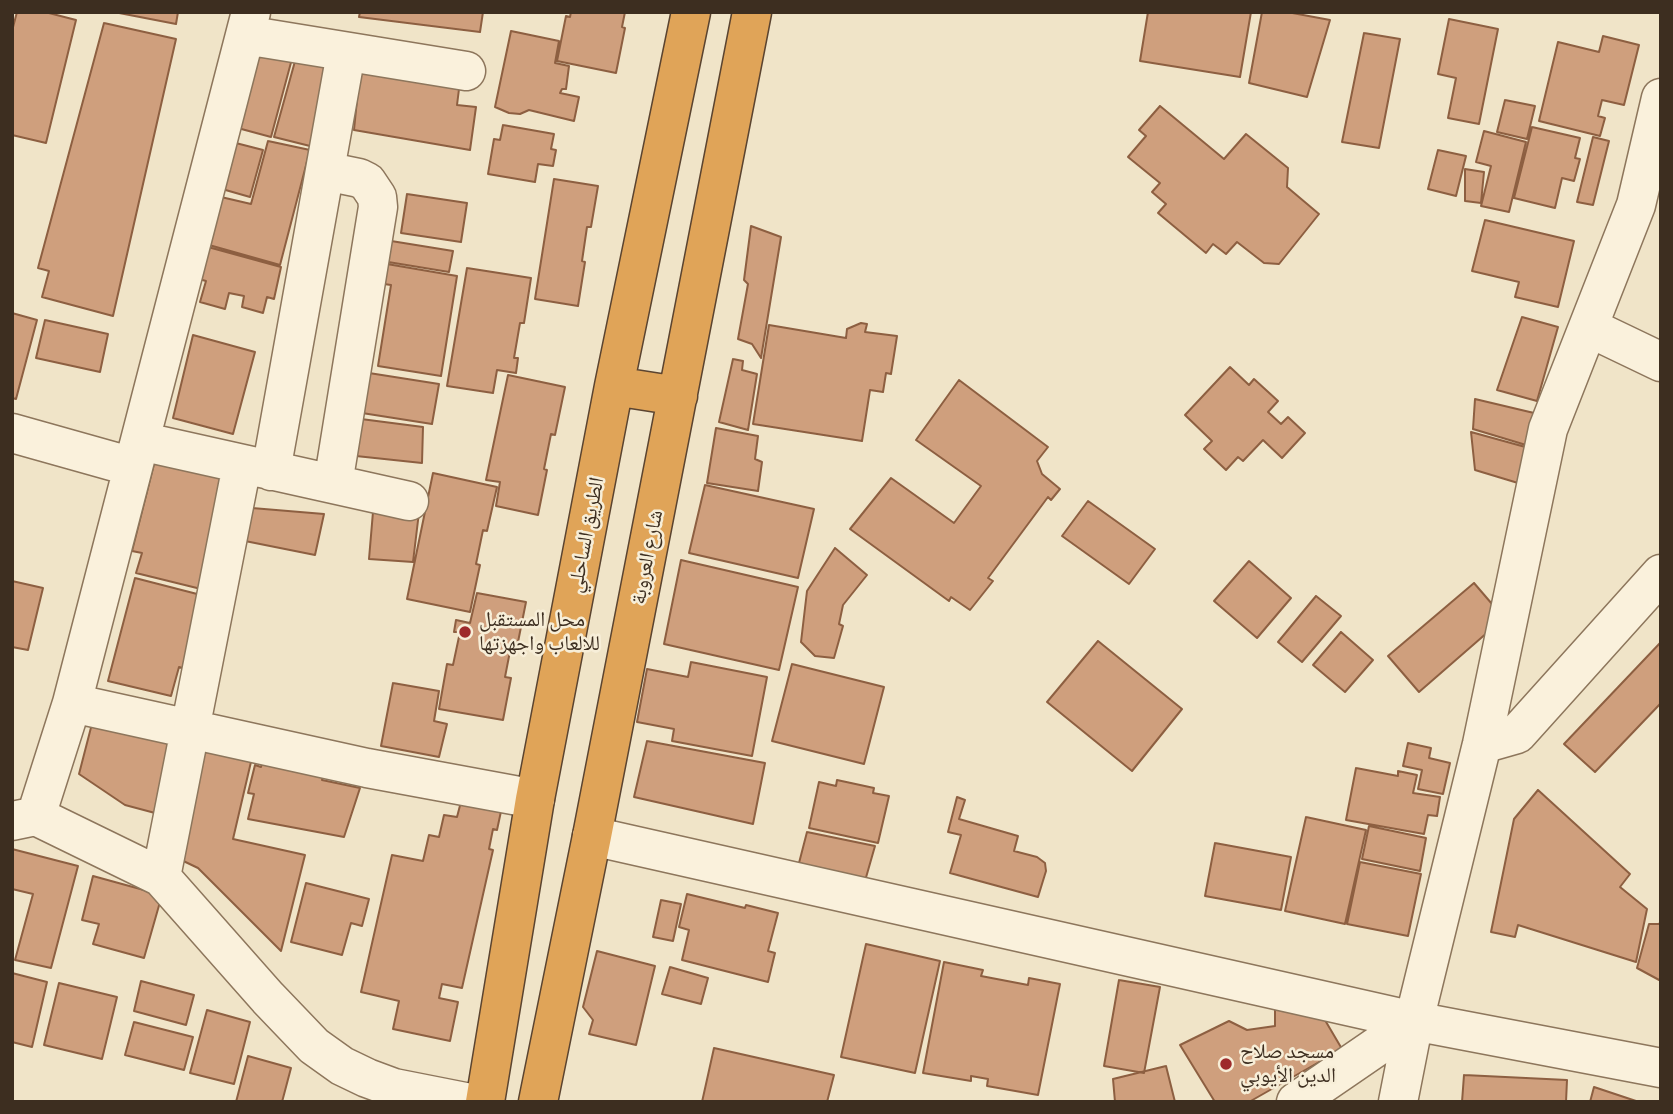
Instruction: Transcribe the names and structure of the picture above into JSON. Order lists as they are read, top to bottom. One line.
{"streets":{"highway":["الطريق الساحلي","شارع العروبة"]},"places":["محل المستقبل للالعاب واجهزتها","مسجد صلاح الدين الأيوبي"]}
